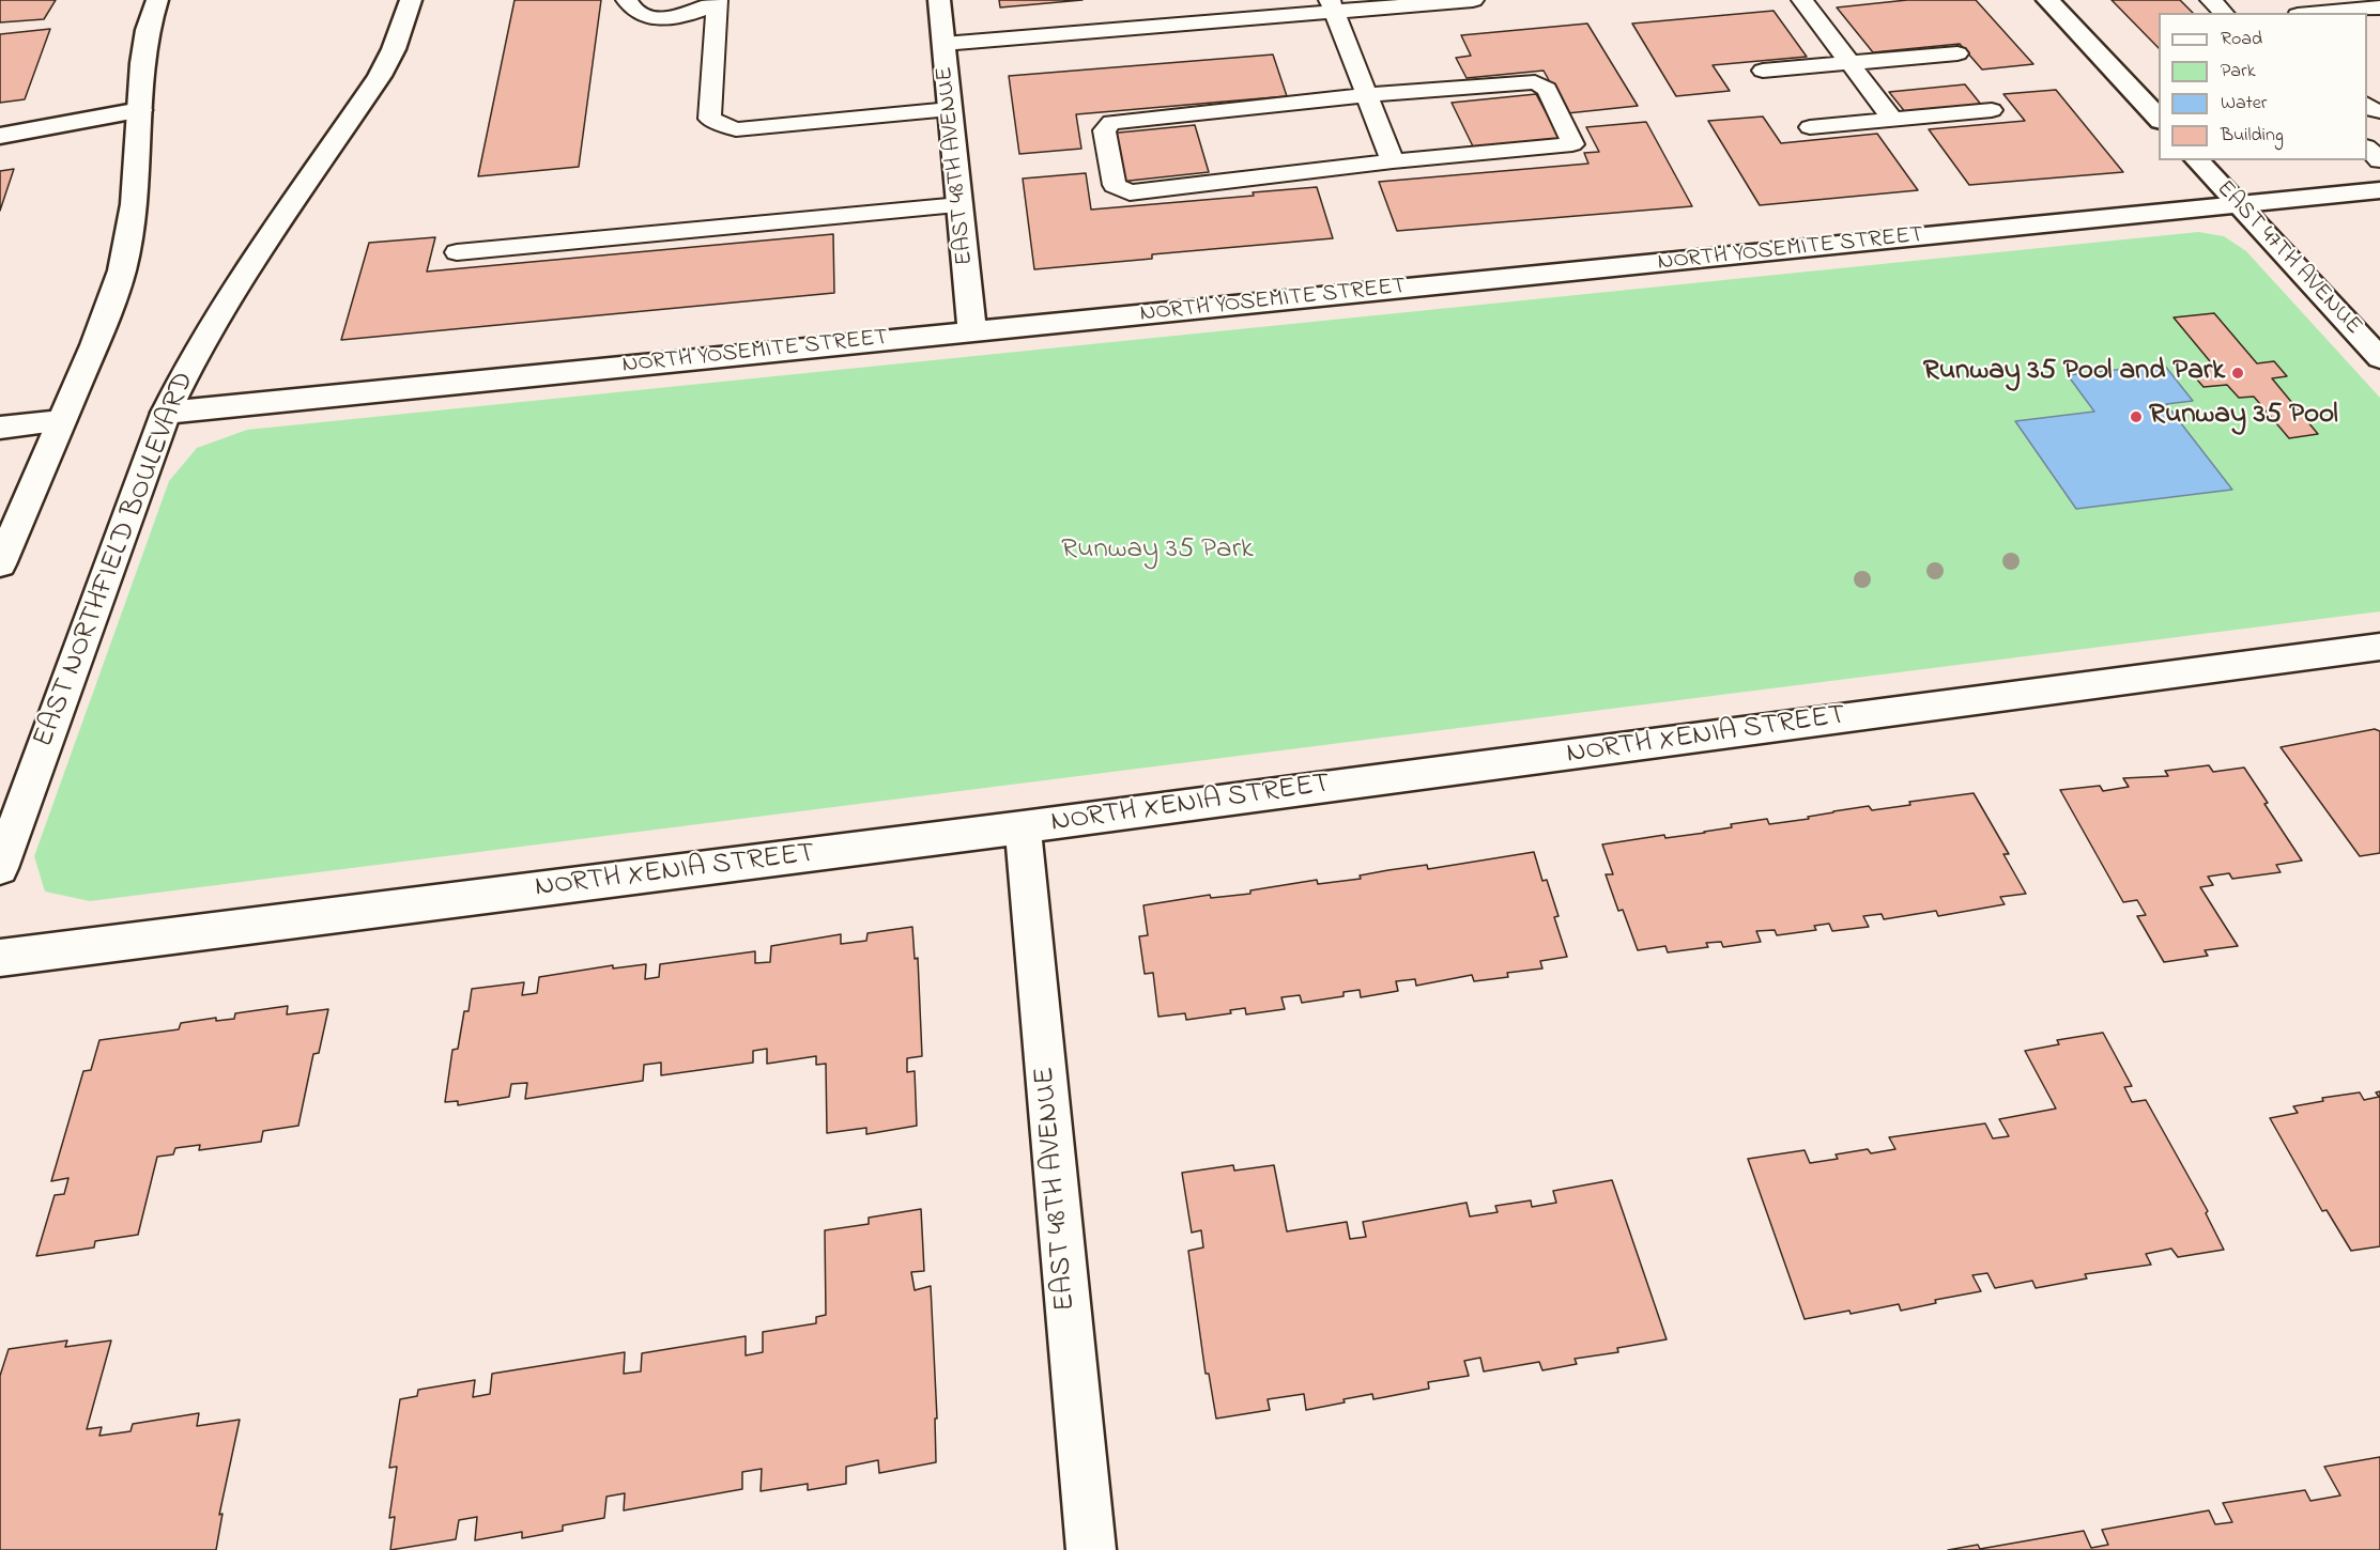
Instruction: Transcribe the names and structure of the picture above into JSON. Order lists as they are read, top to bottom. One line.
{"streets":{"street":["EAST 48TH AVENUE","NORTH YOSEMITE STREET","EAST 47TH AVENUE","EAST NORTHFIELD BOULEVARD","NORTH XENIA STREET"]},"crossings":[["EAST 48TH AVENUE","NORTH YOSEMITE STREET"],["EAST 48TH AVENUE","NORTH XENIA STREET"],["NORTH YOSEMITE STREET","EAST 47TH AVENUE"],["NORTH YOSEMITE STREET","EAST NORTHFIELD BOULEVARD"]],"parks":["Runway 35 Park"],"places":["Runway 35 Pool and Park","Runway 35 Pool"],"legend":["Road","Park","Water","Building"]}
